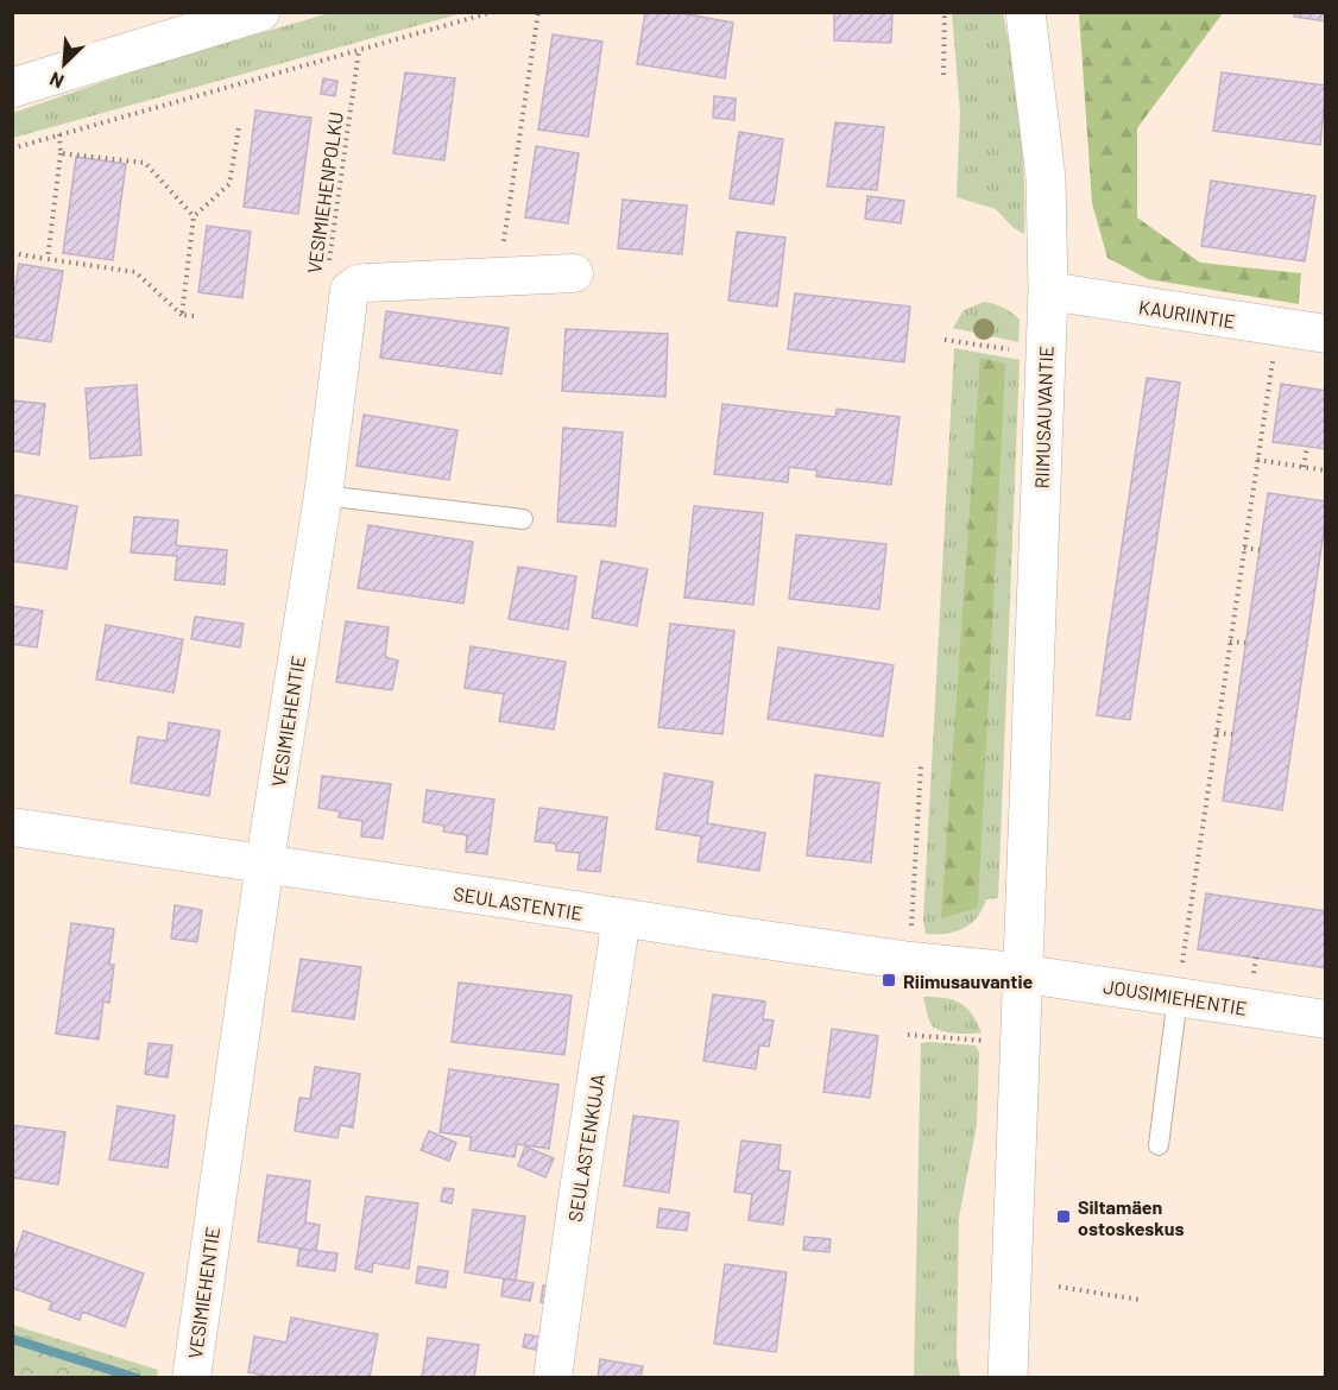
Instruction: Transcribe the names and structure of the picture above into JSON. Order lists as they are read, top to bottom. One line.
{"streets":{"street":["KAURIINTIE","RIIMUSAUVANTIE","VESIMIEHENTIE","SEULASTENTIE","JOUSIMIEHENTIE","SEULASTENKUJA"],"path":["VESIMIEHENPOLKU"]},"crossings":[["KAURIINTIE","RIIMUSAUVANTIE"],["RIIMUSAUVANTIE","SEULASTENTIE"],["RIIMUSAUVANTIE","JOUSIMIEHENTIE"],["VESIMIEHENTIE","SEULASTENTIE"],["SEULASTENTIE","JOUSIMIEHENTIE"],["SEULASTENTIE","SEULASTENKUJA"]],"places":{"transit":["Riimusauvantie","Siltamäen ostoskeskus"]},"north":"bottom left"}
